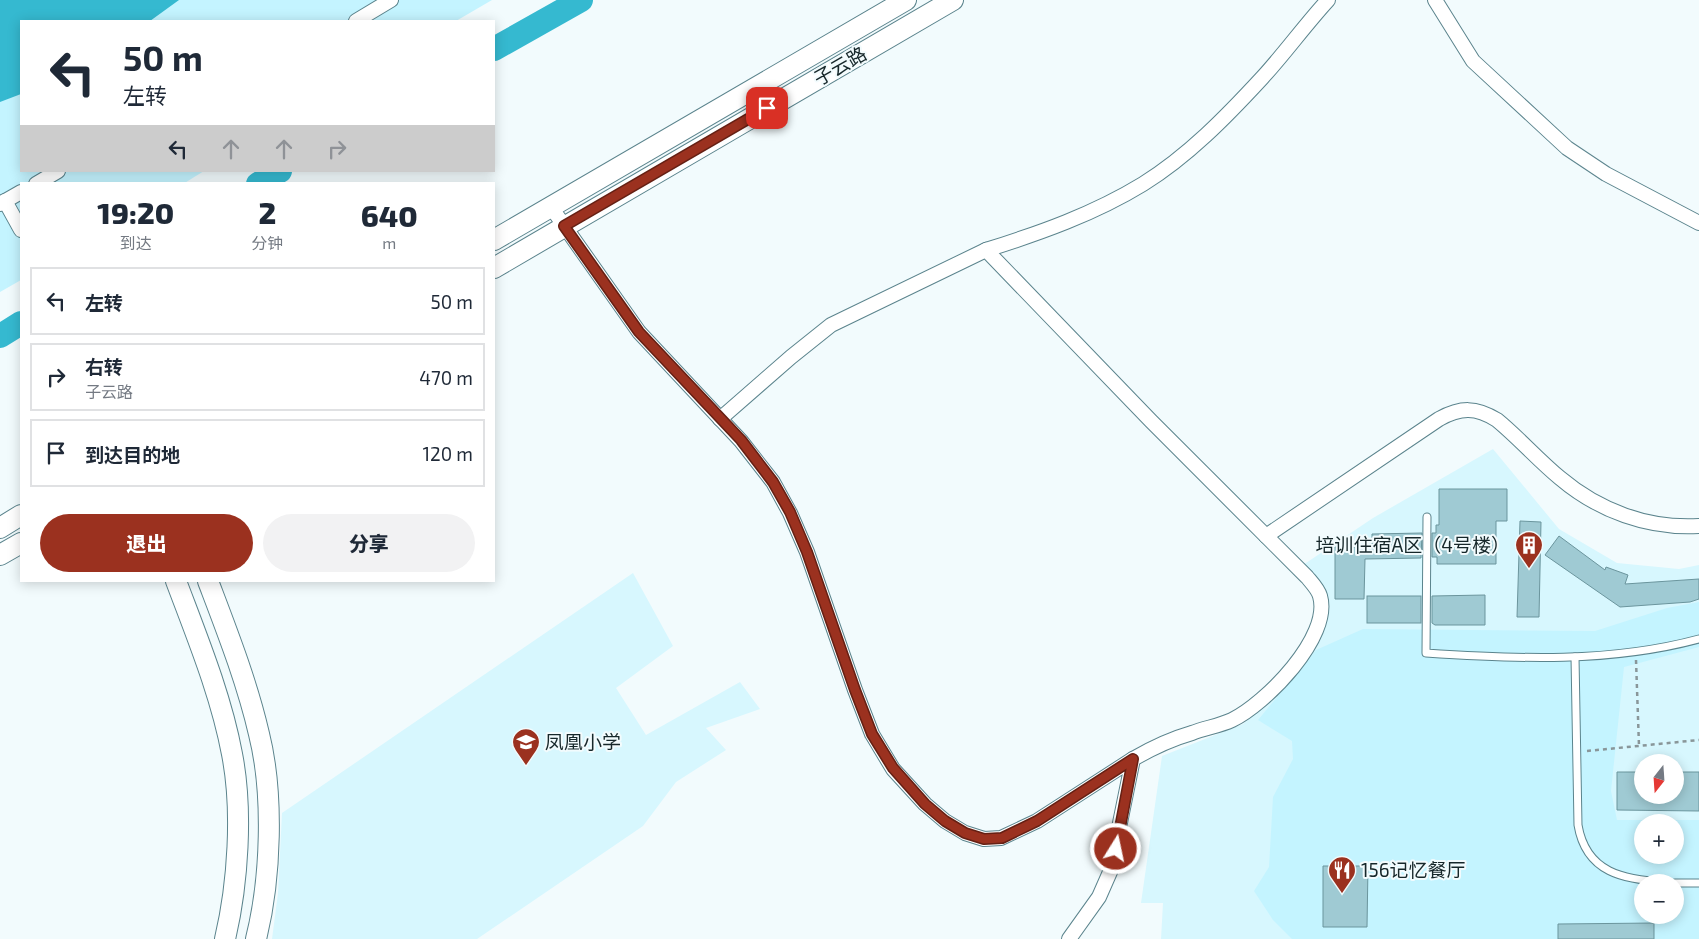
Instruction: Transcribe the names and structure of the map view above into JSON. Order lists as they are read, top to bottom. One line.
{"streets":{"main road":["子云路"]},"places":{"building":["培训住宿A区（4号楼）"],"school or university":["凤凰小学"],"restaurant":["156记忆餐厅"]},"north":"bottom","page":{"turn":["50 m","左转"],"eta":["19:20","到达","2","分钟","640","m"],"list":[{"name":"左转","value":"50 m"},{"name":"右转","note":"子云路","value":"470 m"},{"name":"到达目的地","value":"120 m"}],"buttons":["退出","分享"],"map_buttons":["+","−"]}}
